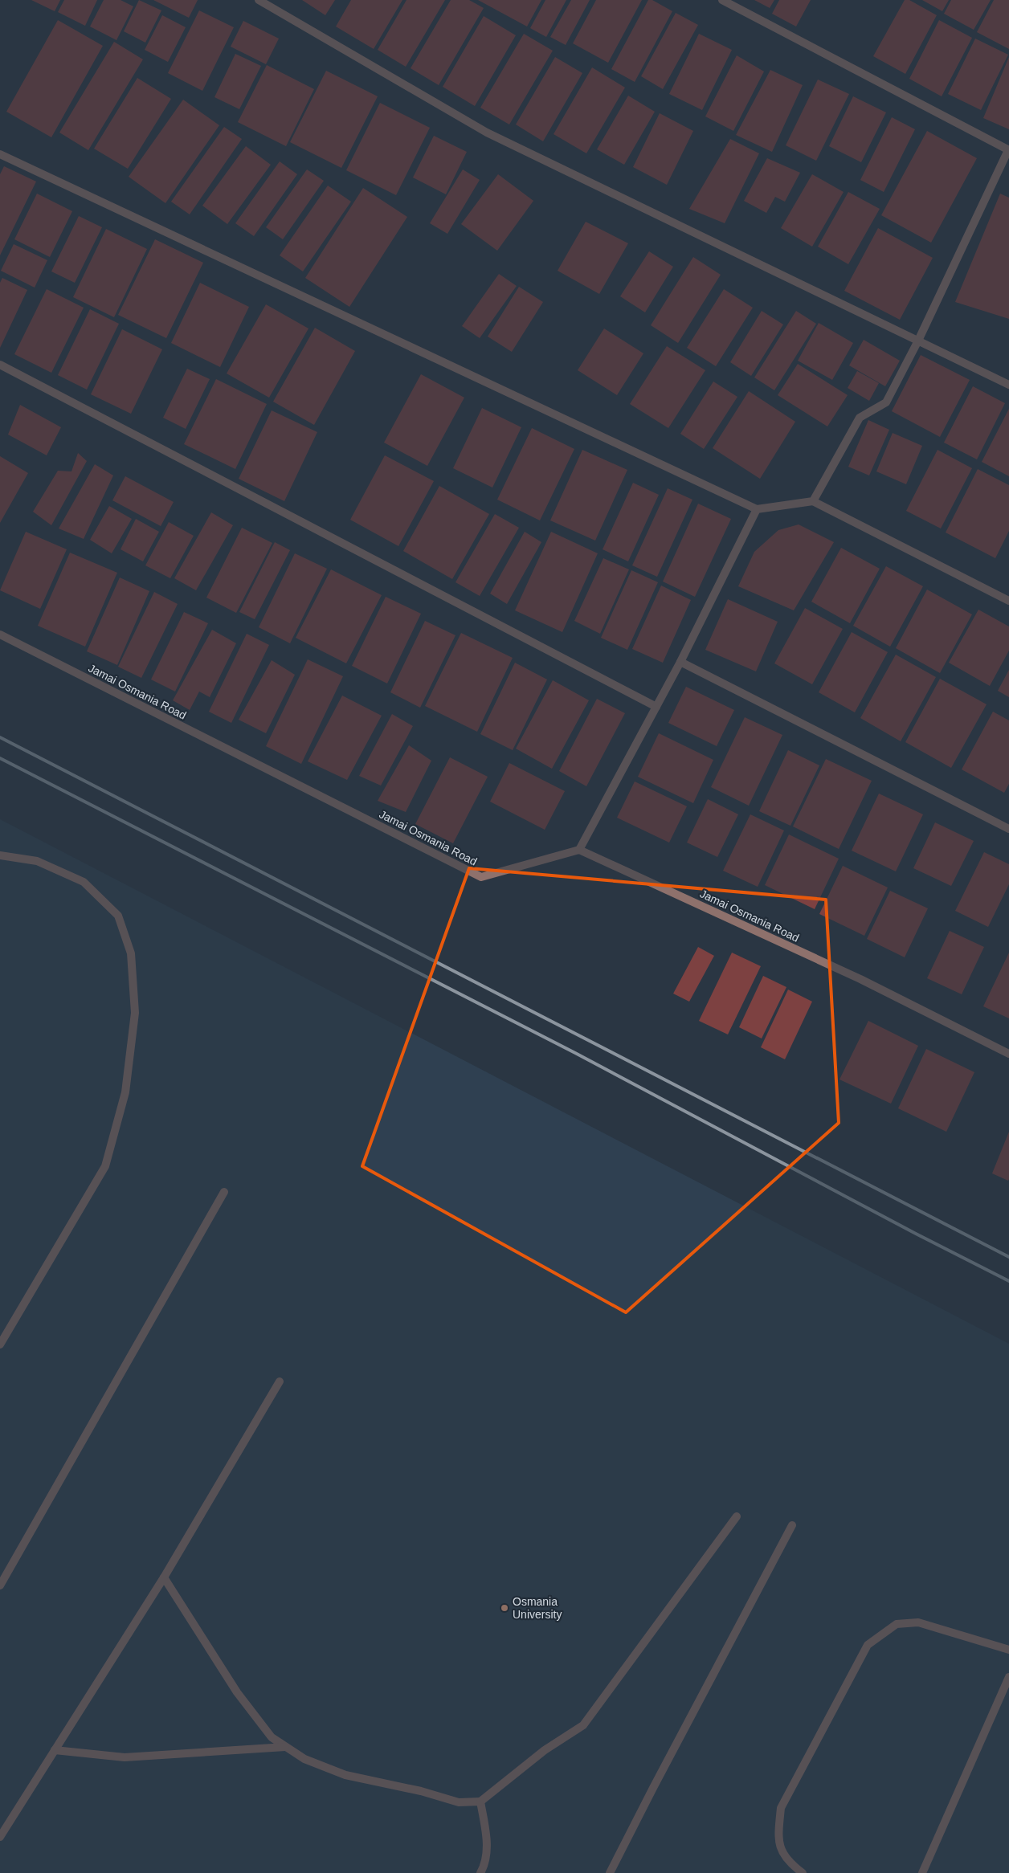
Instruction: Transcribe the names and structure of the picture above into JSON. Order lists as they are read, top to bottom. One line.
{"streets":{"street":["Jamai Osmania Road"]},"places":["Osmania University"]}
